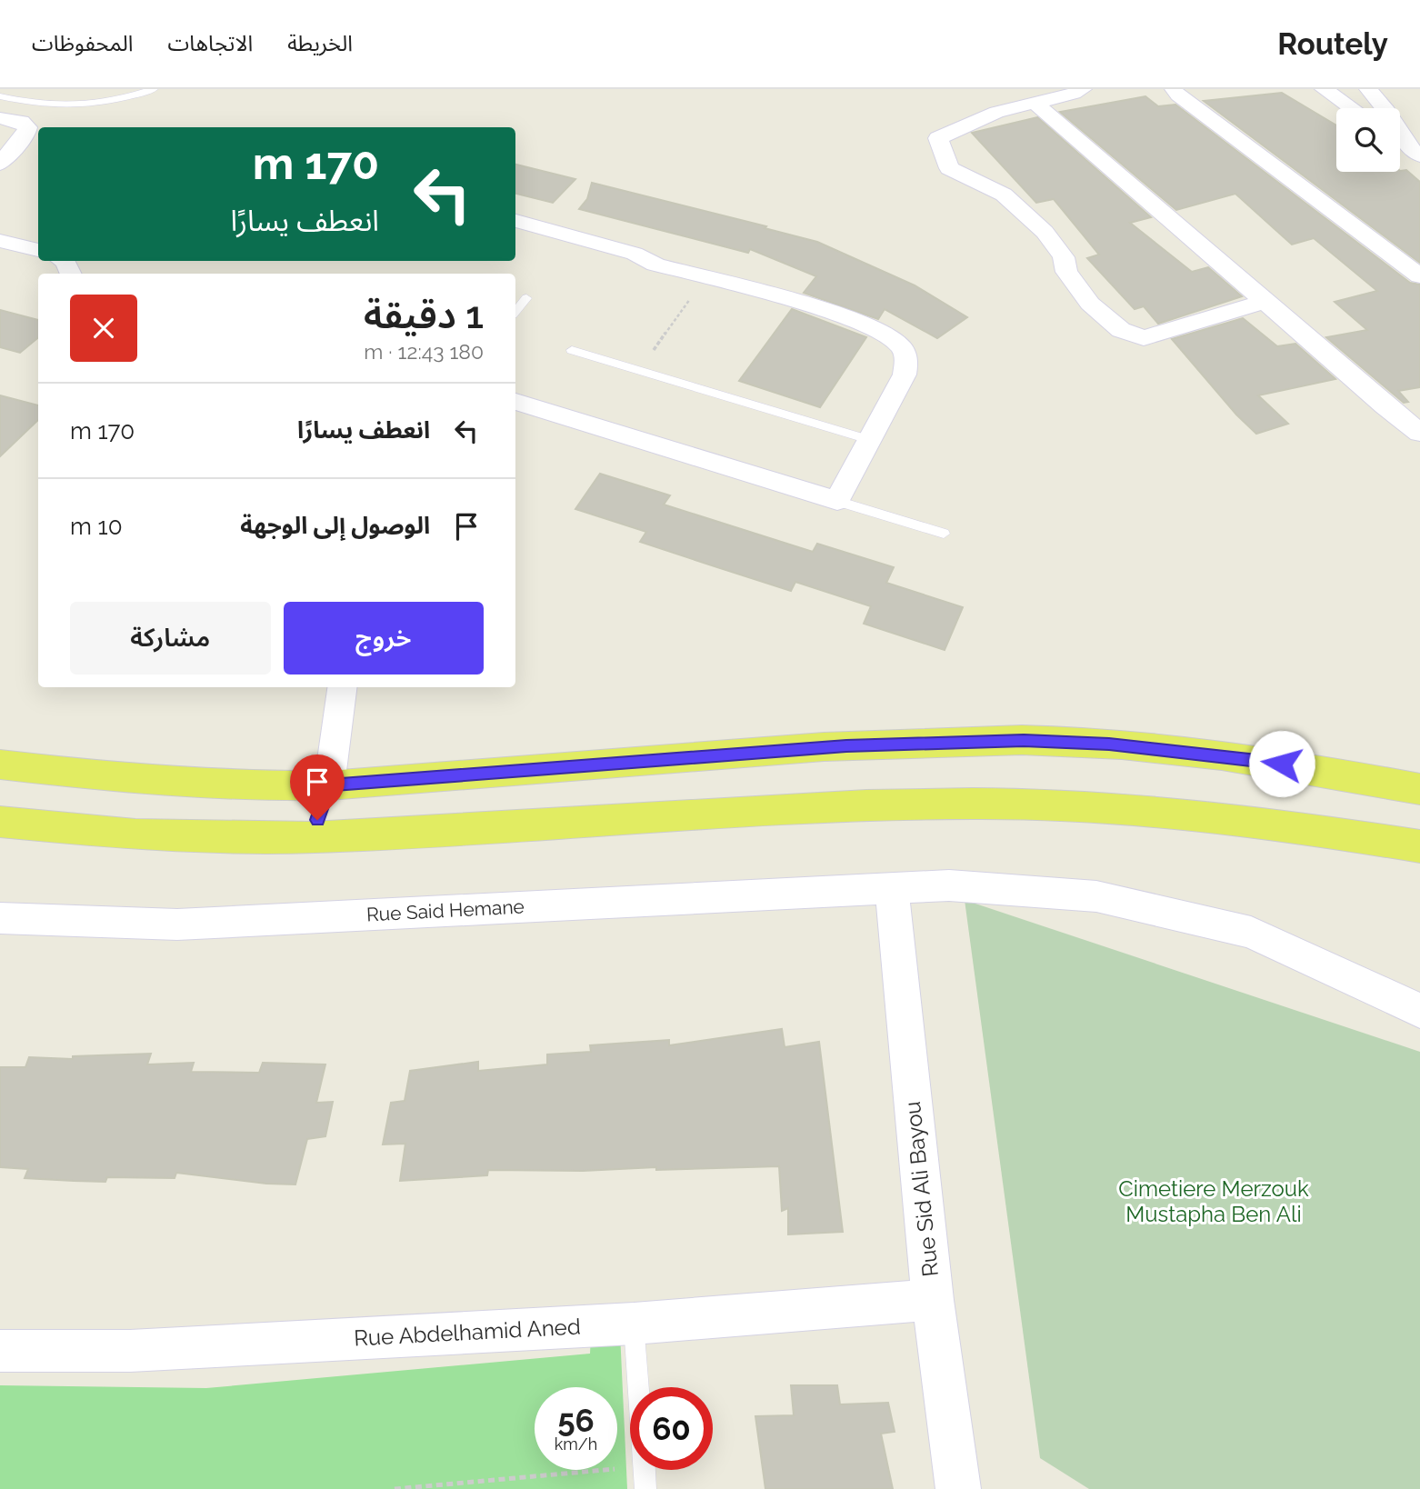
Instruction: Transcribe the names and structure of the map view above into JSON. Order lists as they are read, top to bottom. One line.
{"streets":{"street":["Rue Said Hemane","Rue Sid Ali Bayou","Rue Abdelhamid Aned"]},"crossings":[["Rue Said Hemane","Rue Sid Ali Bayou"],["Rue Sid Ali Bayou","Rue Abdelhamid Aned"]],"parks":["Cimetiere Merzouk Mustapha Ben Ali"],"page":{"header":"Routely","nav":["الخريطة","الاتجاهات","المحفوظات"],"turn":["170 m","انعطف يسارًا"],"heading":["1 دقيقة","180 m · 12:43"],"list":[{"name":"انعطف يسارًا","value":"170 m"},{"name":"الوصول إلى الوجهة","value":"10 m"}],"buttons":["خروج","مشاركة"],"speed":"56 km/h","limit":"60"}}
